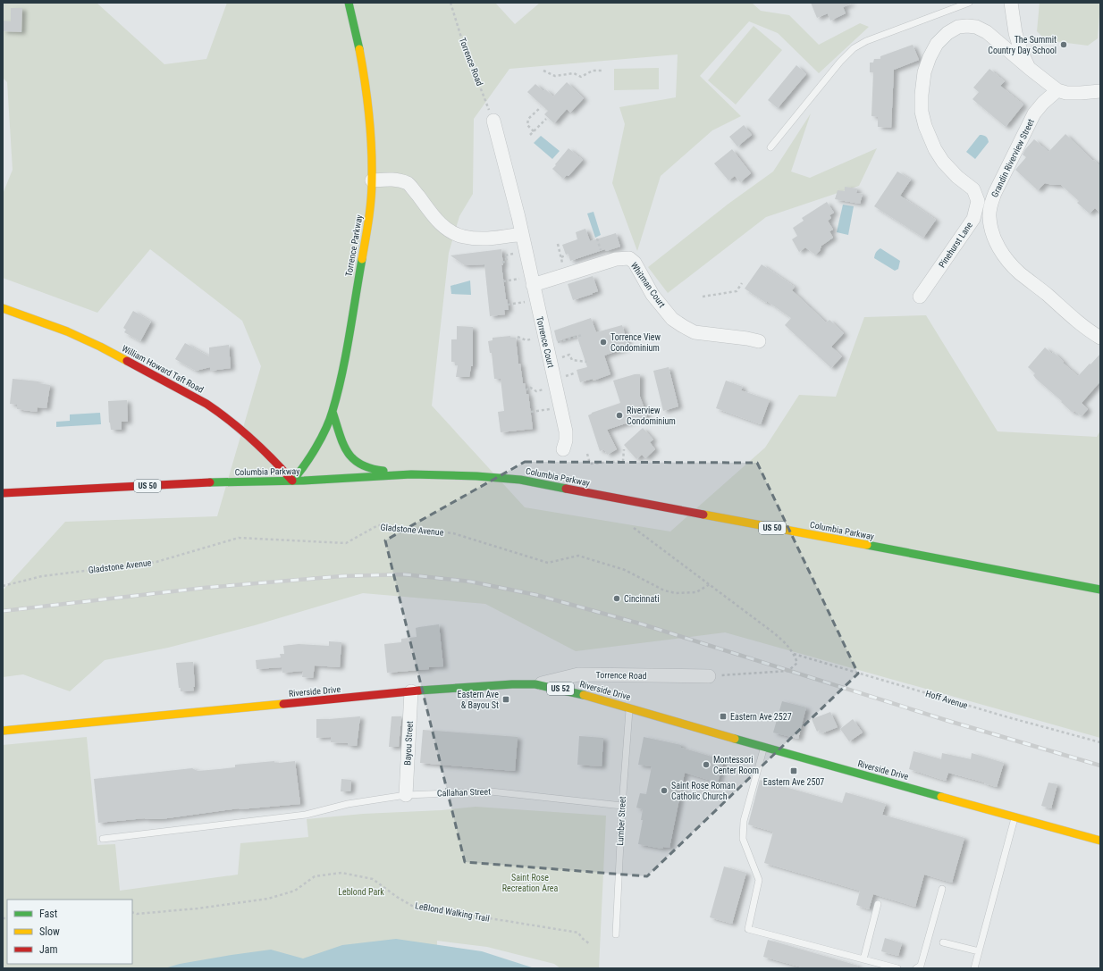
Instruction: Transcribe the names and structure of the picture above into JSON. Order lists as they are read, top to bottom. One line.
{"streets":{"main road":["Torrence Parkway","William Howard Taft Road","Columbia Parkway","US 50","US 52","Riverside Drive"],"street":["Torrence Road","Grandin Riverview Street","Pinehurst Lane","Whitman Court","Torrence Court","Bayou Street"],"lane":["Callahan Street","Lumber Street"],"path":["Gladstone Avenue","Hoff Avenue","LeBlond Walking Trail"]},"crossings":[["Torrence Road","Torrence Court"],["Torrence Road","Riverside Drive"],["Grandin Riverview Street","Pinehurst Lane"],["Torrence Parkway","William Howard Taft Road"],["Torrence Parkway","Columbia Parkway"],["Whitman Court","Torrence Court"],["William Howard Taft Road","Columbia Parkway"],["Riverside Drive","Bayou Street"],["Riverside Drive","Lumber Street"],["Bayou Street","Callahan Street"],["Callahan Street","Lumber Street"]],"parks":["Saint Rose Recreation Area","Leblond Park"],"places":{"other":["The Summit Country Day School","Torrence View Condominium","Riverview Condominium","Cincinnati","Montessori Center Room","Saint Rose Roman Catholic Church"],"transit":["Eastern Ave & Bayou St","Eastern Ave 2527","Eastern Ave 2507"]},"legend":["Fast","Slow","Jam"]}
